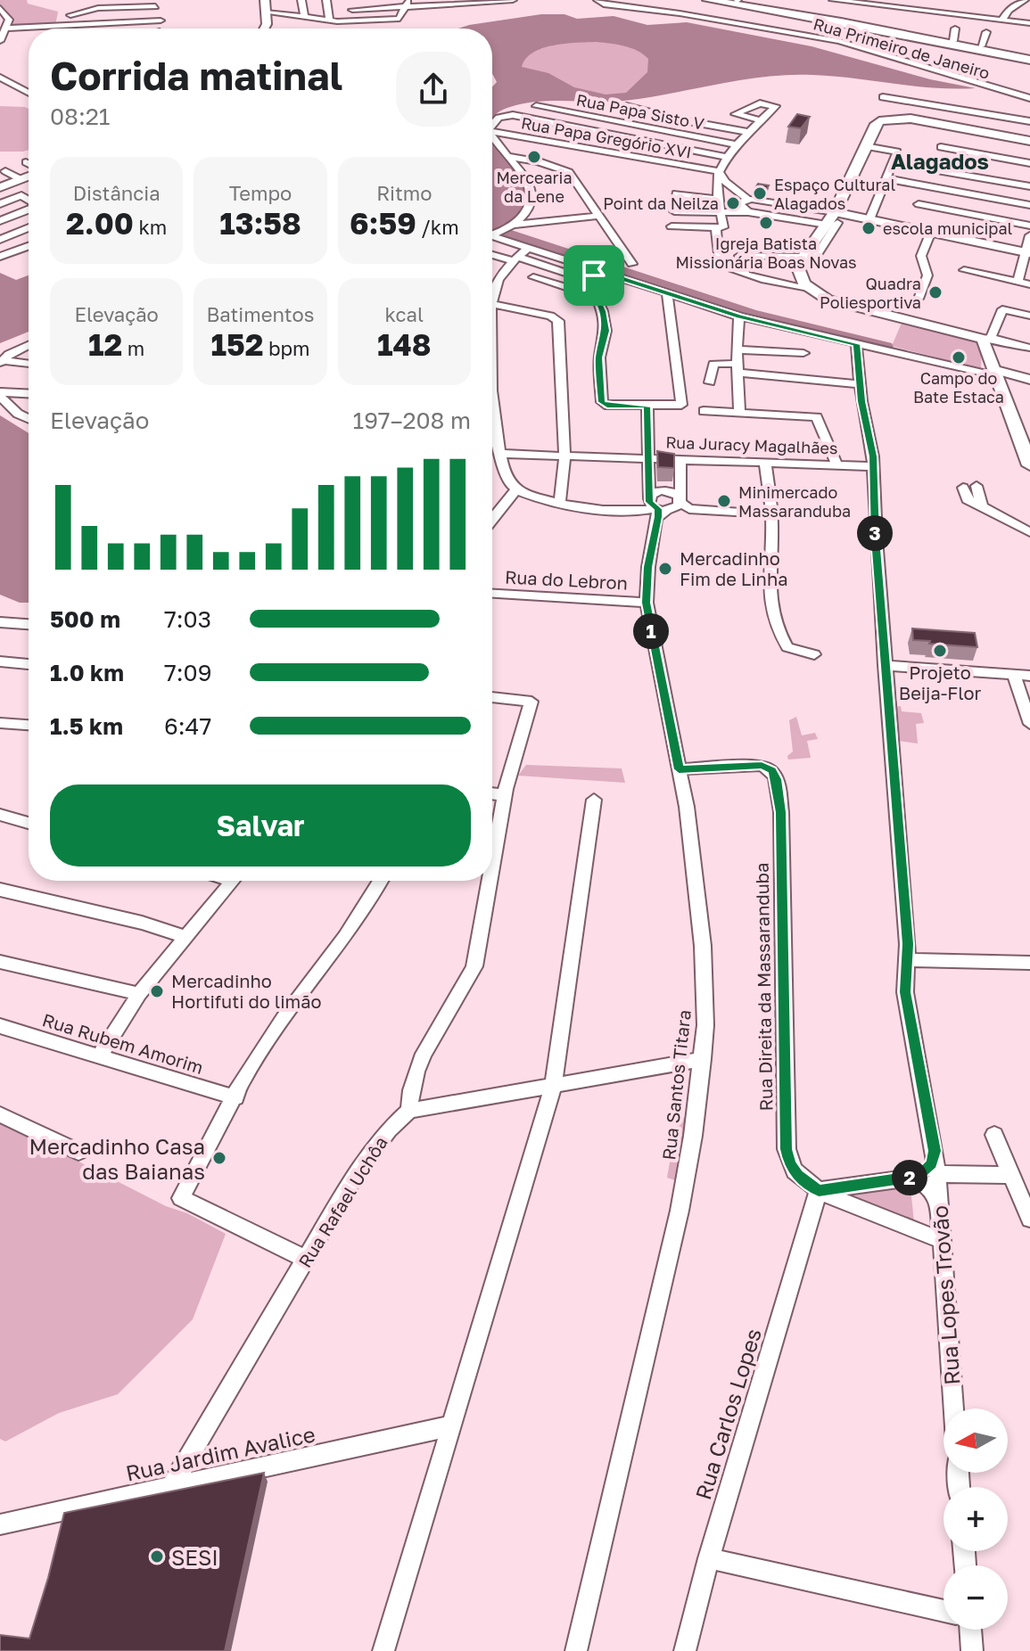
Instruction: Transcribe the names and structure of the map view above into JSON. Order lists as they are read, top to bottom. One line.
{"streets":{"street":["Rua Primeiro de Janeiro","Rua Papa Sisto V","Rua Papa Gregório XVI","Rua Juracy Magalhães","Rua do Lebron","Rua Direita da Massaranduba","Rua Rubem Amorim","Rua Santos Titara","Rua Rafael Uchôa","Rua Lopes Trovão","Rua Carlos Lopes","Rua Jardim Avalice"]},"crossings":[["Rua Juracy Magalhães","Rua Santos Titara"],["Rua Juracy Magalhães","Rua Lopes Trovão"],["Rua do Lebron","Rua Santos Titara"],["Rua Direita da Massaranduba","Rua Santos Titara"],["Rua Direita da Massaranduba","Rua Lopes Trovão"],["Rua Direita da Massaranduba","Rua Carlos Lopes"],["Rua Rafael Uchôa","Rua Jardim Avalice"]],"districts":["Alagados"],"places":["Mercearia da Lene","Espaço Cultural Alagados","Point da Neilza","Igreja Batista Missionária Boas Novas","escola municipal","Quadra Poliesportiva","Campo do Bate Estaca","Minimercado Massaranduba","Mercadinho Fim de Linha","Projeto Beija-Flor","Mercadinho Hortifuti do limão","Mercadinho Casa das Baianas","SESI"],"north":"left","page":{"heading":["Corrida matinal","08:21"],"stats":[["Distância","2.00 km"],["Tempo","13:58"],["Ritmo","6:59 /km"],["Elevação","12 m"],["Batimentos","152 bpm"],["kcal","148"]],"chart":["Elevação","197–208 m"],"pins":["3","1","2"],"list":[{"name":"500 m","note":"7:03"},{"name":"1.0 km","note":"7:09"},{"name":"1.5 km","note":"6:47"}],"buttons":"Salvar","map_buttons":["+","−"]}}
